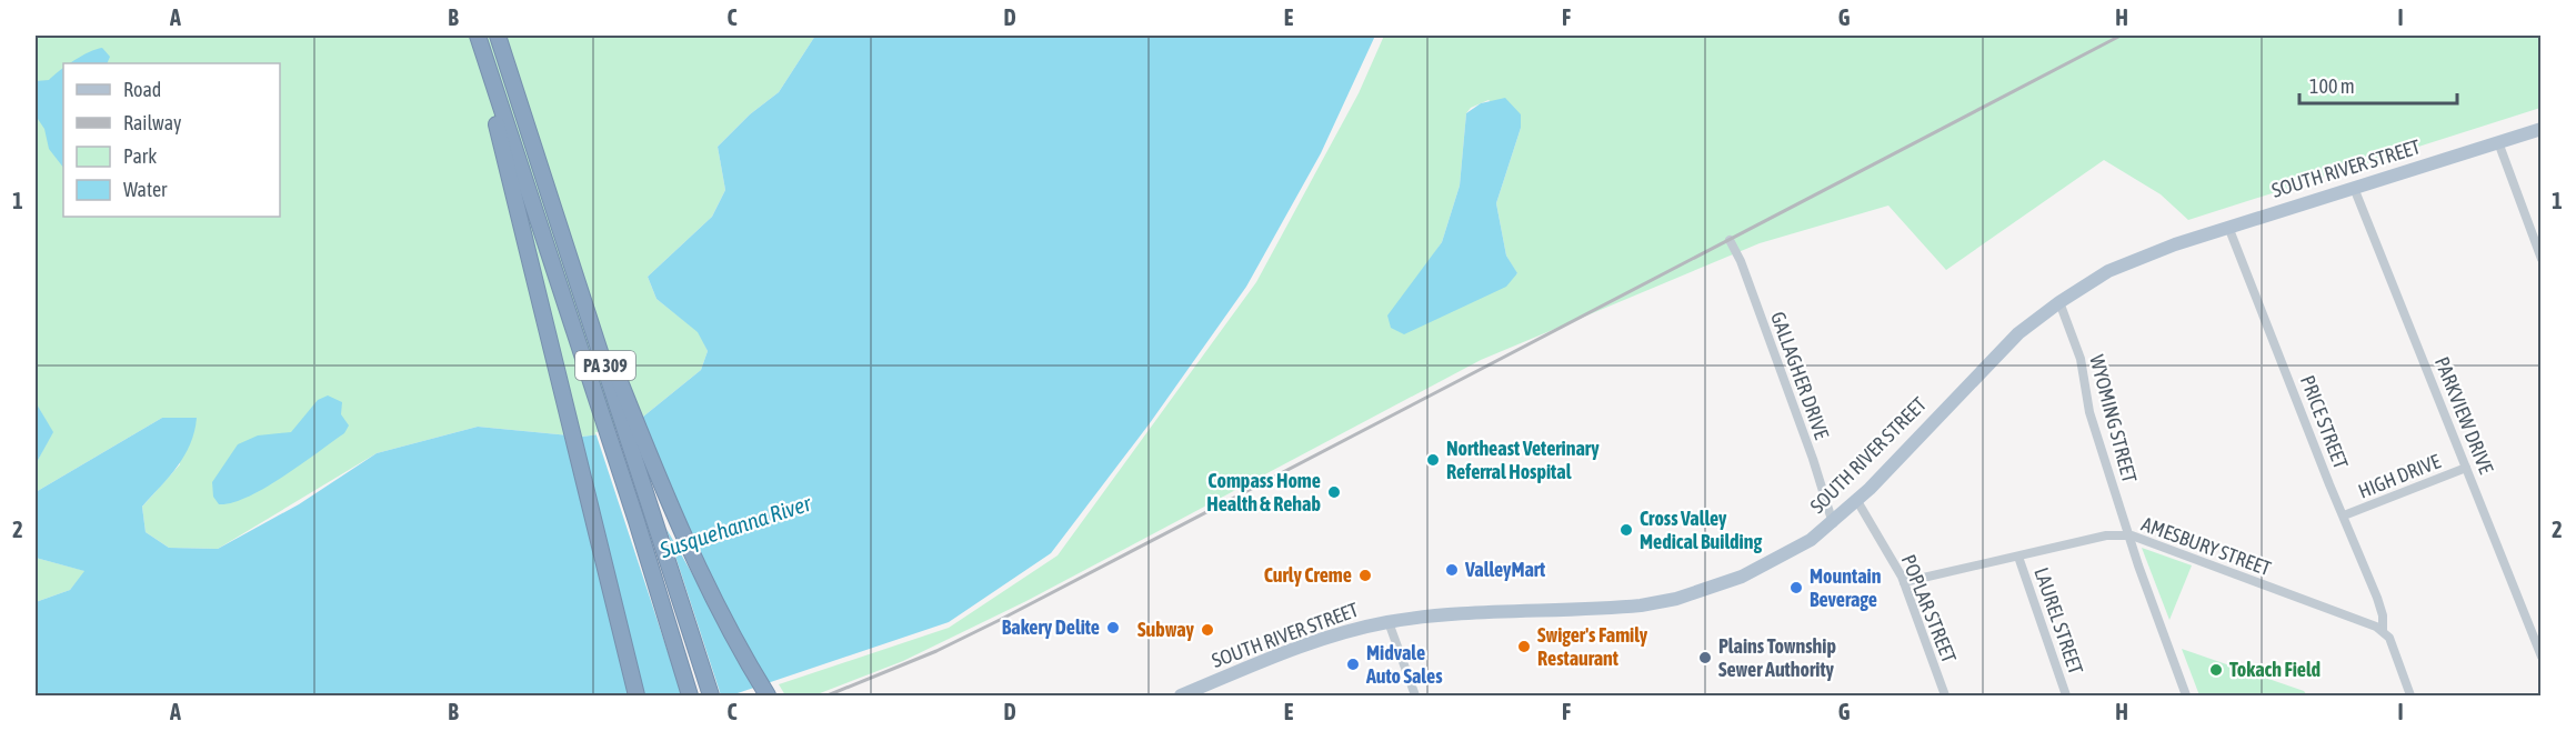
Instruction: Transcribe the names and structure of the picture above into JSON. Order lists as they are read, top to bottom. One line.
{"streets":{"highway":["PA 309"],"main road":["SOUTH RIVER STREET"],"street":["GALLAGHER DRIVE","PARKVIEW DRIVE","WYOMING STREET","PRICE STREET","HIGH DRIVE","AMESBURY STREET","POPLAR STREET","LAUREL STREET"]},"crossings":[["SOUTH RIVER STREET","GALLAGHER DRIVE"],["SOUTH RIVER STREET","PARKVIEW DRIVE"],["SOUTH RIVER STREET","WYOMING STREET"],["SOUTH RIVER STREET","PRICE STREET"],["SOUTH RIVER STREET","POPLAR STREET"],["PARKVIEW DRIVE","HIGH DRIVE"],["WYOMING STREET","AMESBURY STREET"],["PRICE STREET","HIGH DRIVE"],["PRICE STREET","AMESBURY STREET"],["AMESBURY STREET","POPLAR STREET"],["AMESBURY STREET","LAUREL STREET"]],"water":["Susquehanna River"],"places":["Northeast Veterinary Referral Hospital","Compass Home Health & Rehab","Cross Valley Medical Building","ValleyMart","Curly Creme","Mountain Beverage","Bakery Delite","Subway","Swiger's Family Restaurant","Plains Township Sewer Authority","Midvale Auto Sales","Tokach Field"],"legend":["Road","Railway","Park","Water"],"scale_bar":"100 m","grid":{"columns":["A","B","C","D","E","F","G","H","I"],"rows":["1","2"]}}
